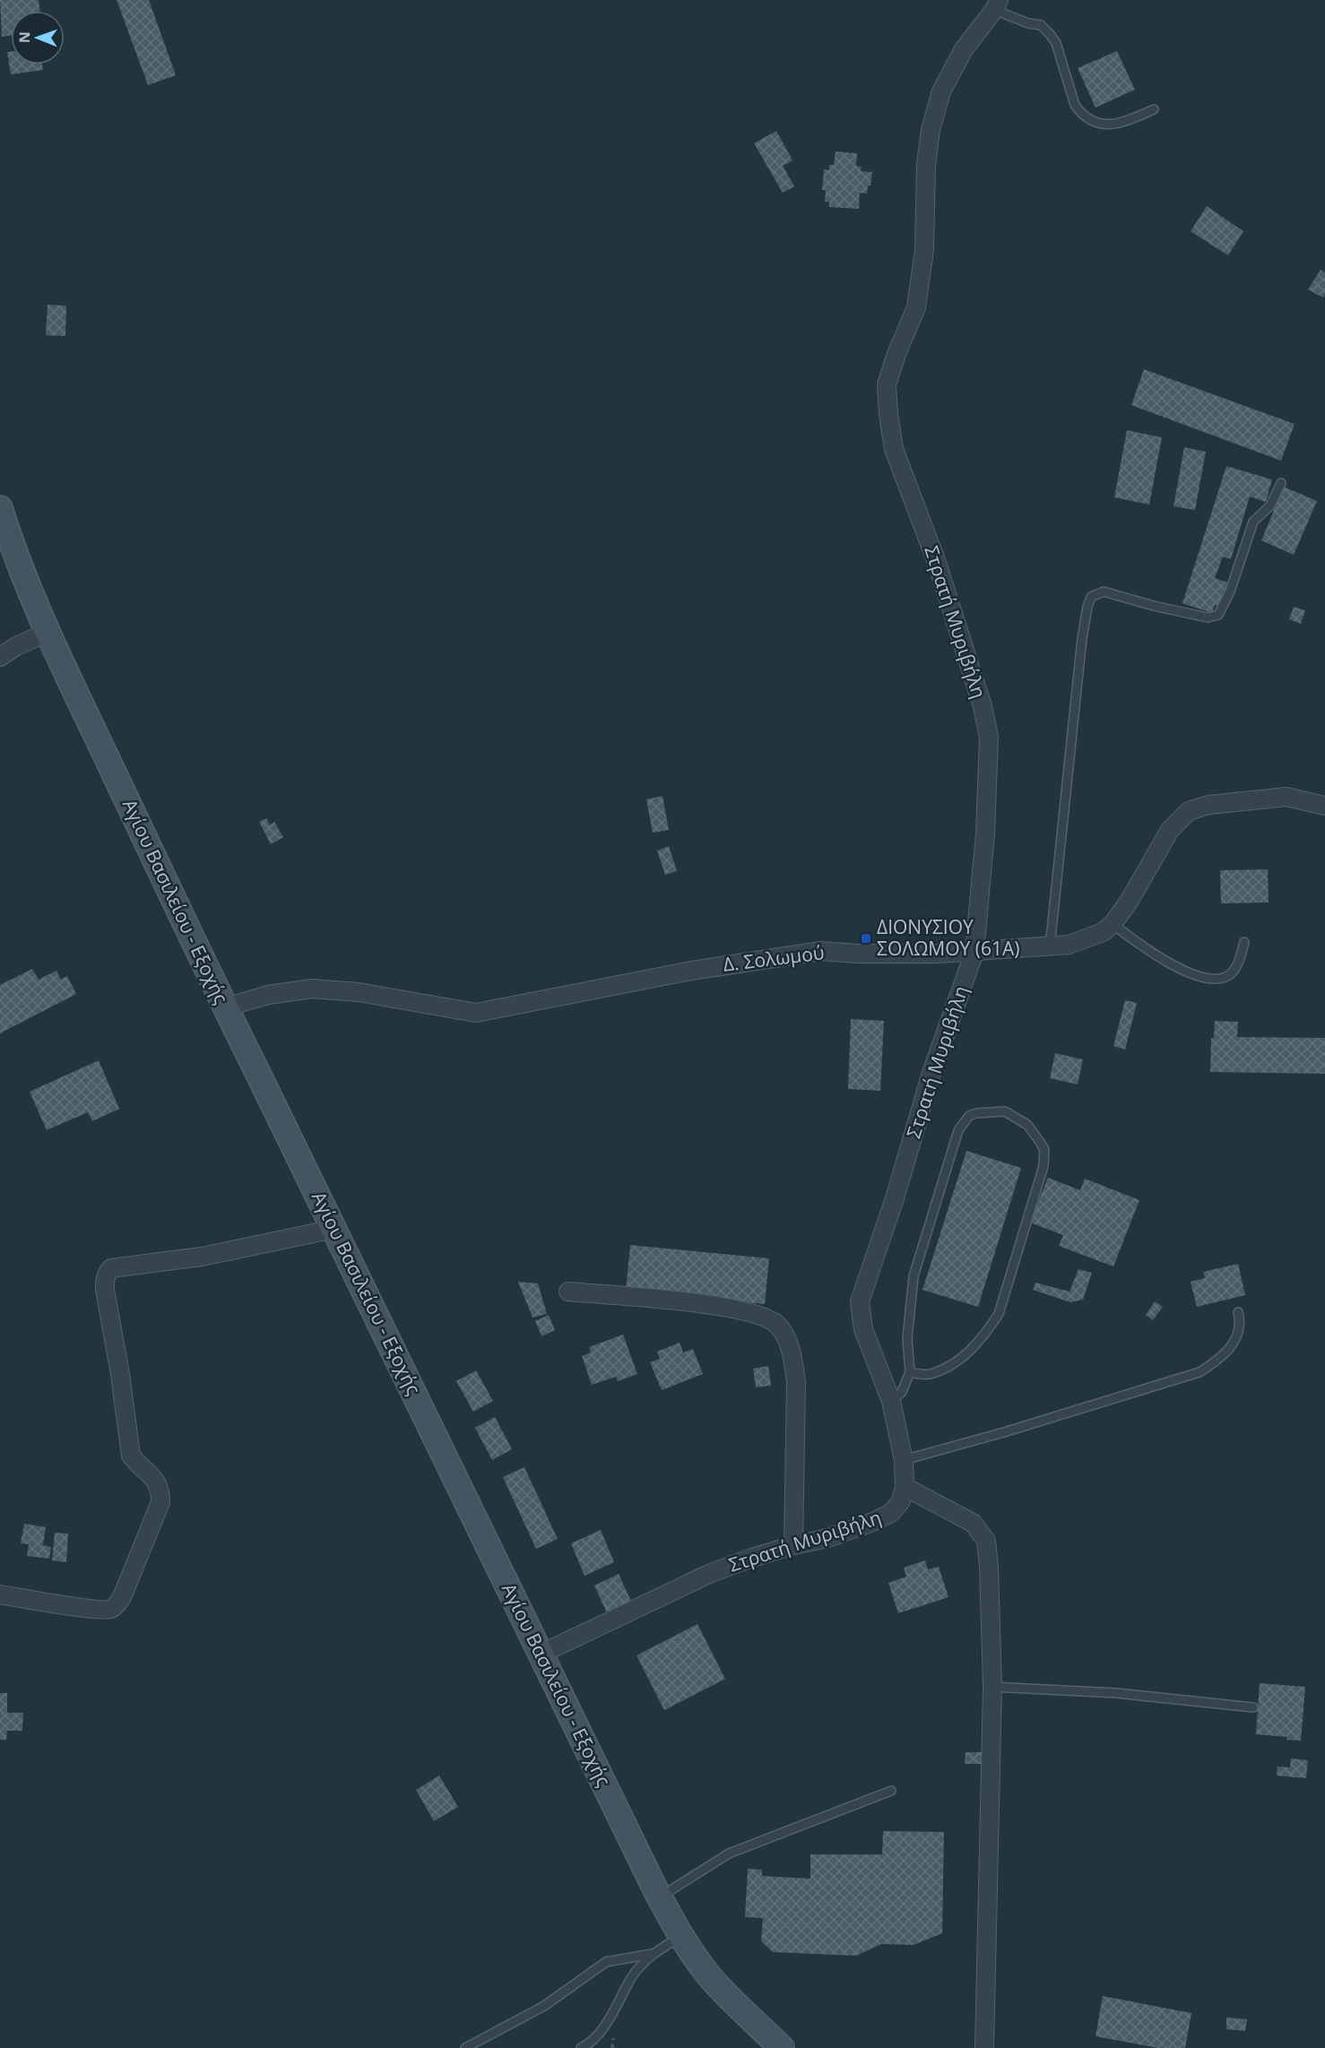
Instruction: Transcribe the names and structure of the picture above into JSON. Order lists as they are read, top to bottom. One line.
{"streets":{"main road":["Αγίου Βασιλείου - Εξοχής"],"street":["Στρατή Μυριβήλη","Δ. Σολωμού"]},"crossings":[["Στρατή Μυριβήλη","Αγίου Βασιλείου - Εξοχής"],["Στρατή Μυριβήλη","Δ. Σολωμού"],["Αγίου Βασιλείου - Εξοχής","Δ. Σολωμού"]],"places":{"transit":["ΔΙΟΝΥΣΙΟΥ ΣΟΛΩΜΟΥ (61Α)"]},"north":"left"}
